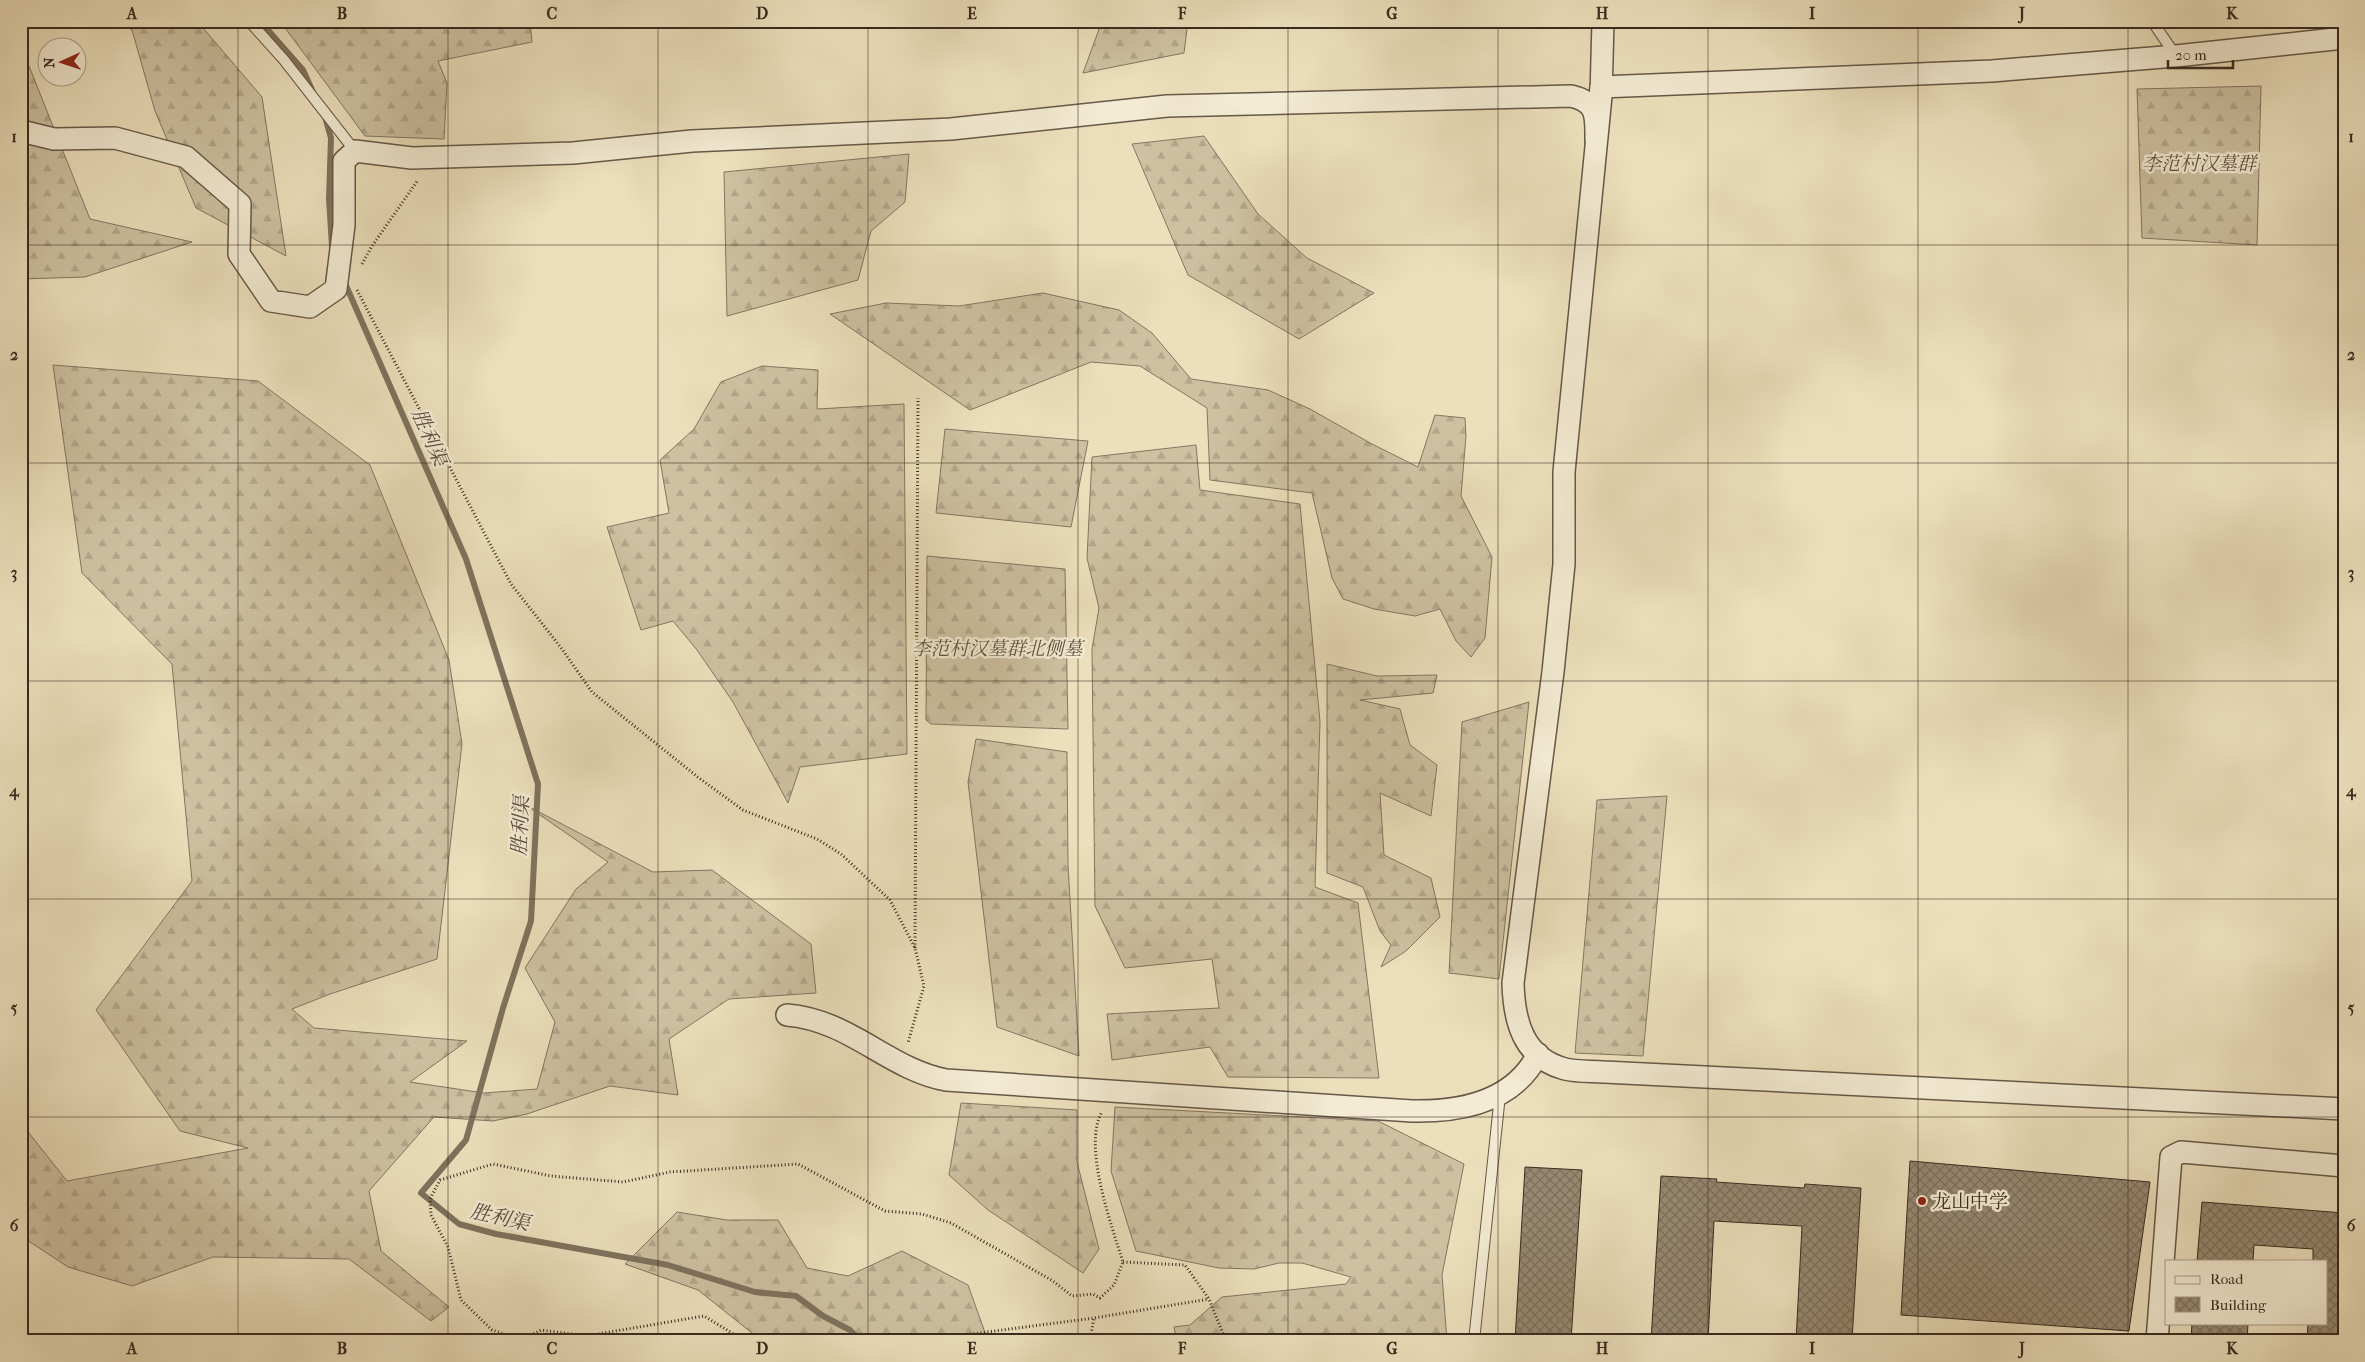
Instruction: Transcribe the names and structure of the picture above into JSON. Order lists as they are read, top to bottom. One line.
{"water":["胜利渠"],"parks":["李范村汉墓群","李范村汉墓群北侧墓"],"places":["龙山中学"],"legend":["Road","Building"],"scale_bar":"20 m","north":"left","grid":{"columns":["A","B","C","D","E","F","G","H","I","J","K"],"rows":["1","2","3","4","5","6"]}}
